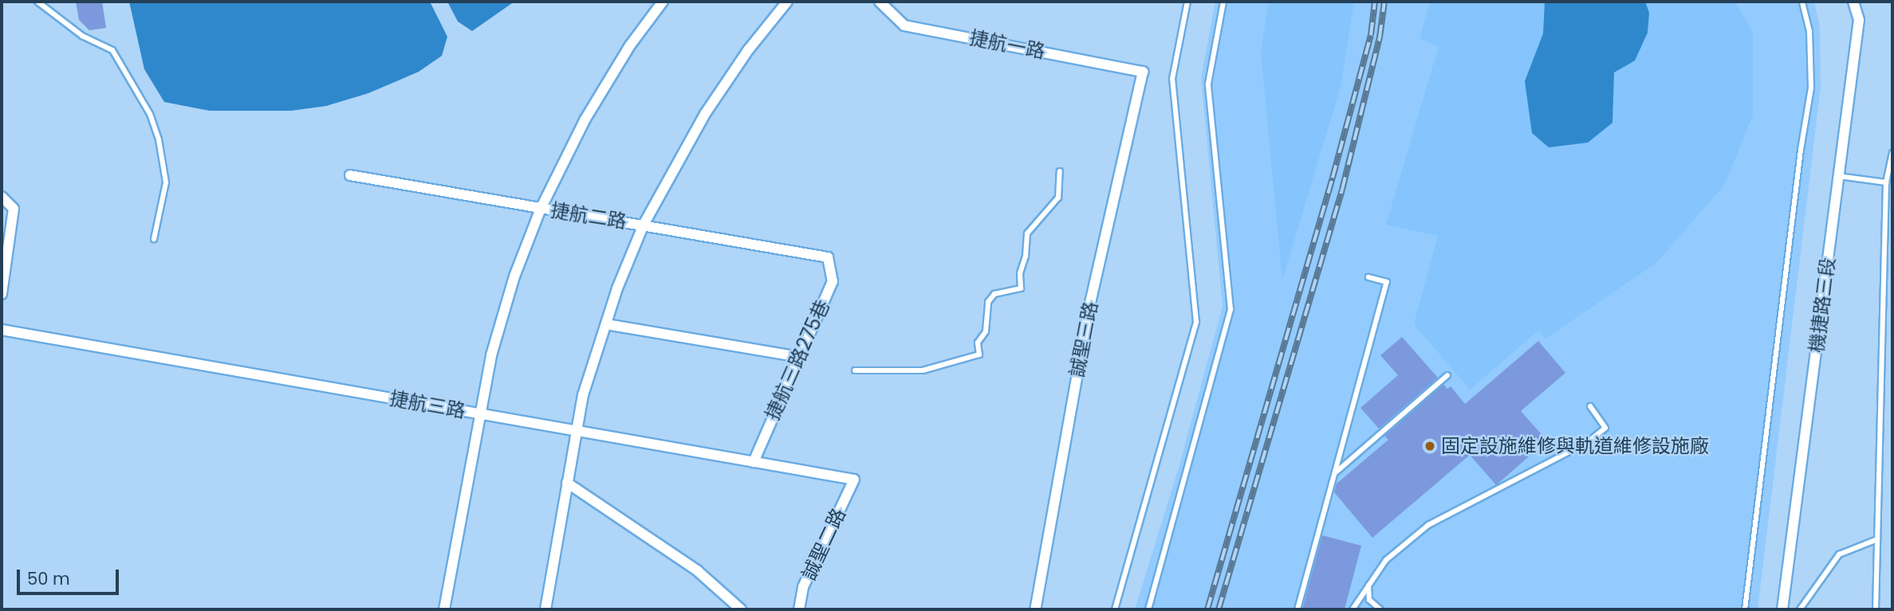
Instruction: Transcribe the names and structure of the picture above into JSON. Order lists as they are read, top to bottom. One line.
{"streets":{"street":["捷航一路","捷航二路","機捷路三段","誠聖三路","捷航三路275巷","捷航三路","誠聖二路"]},"crossings":[["捷航一路","誠聖三路"],["捷航二路","捷航三路275巷"],["捷航三路275巷","捷航三路"],["捷航三路","誠聖二路"]],"places":["固定設施維修與軌道維修設施廠"],"scale_bar":"50 m"}
